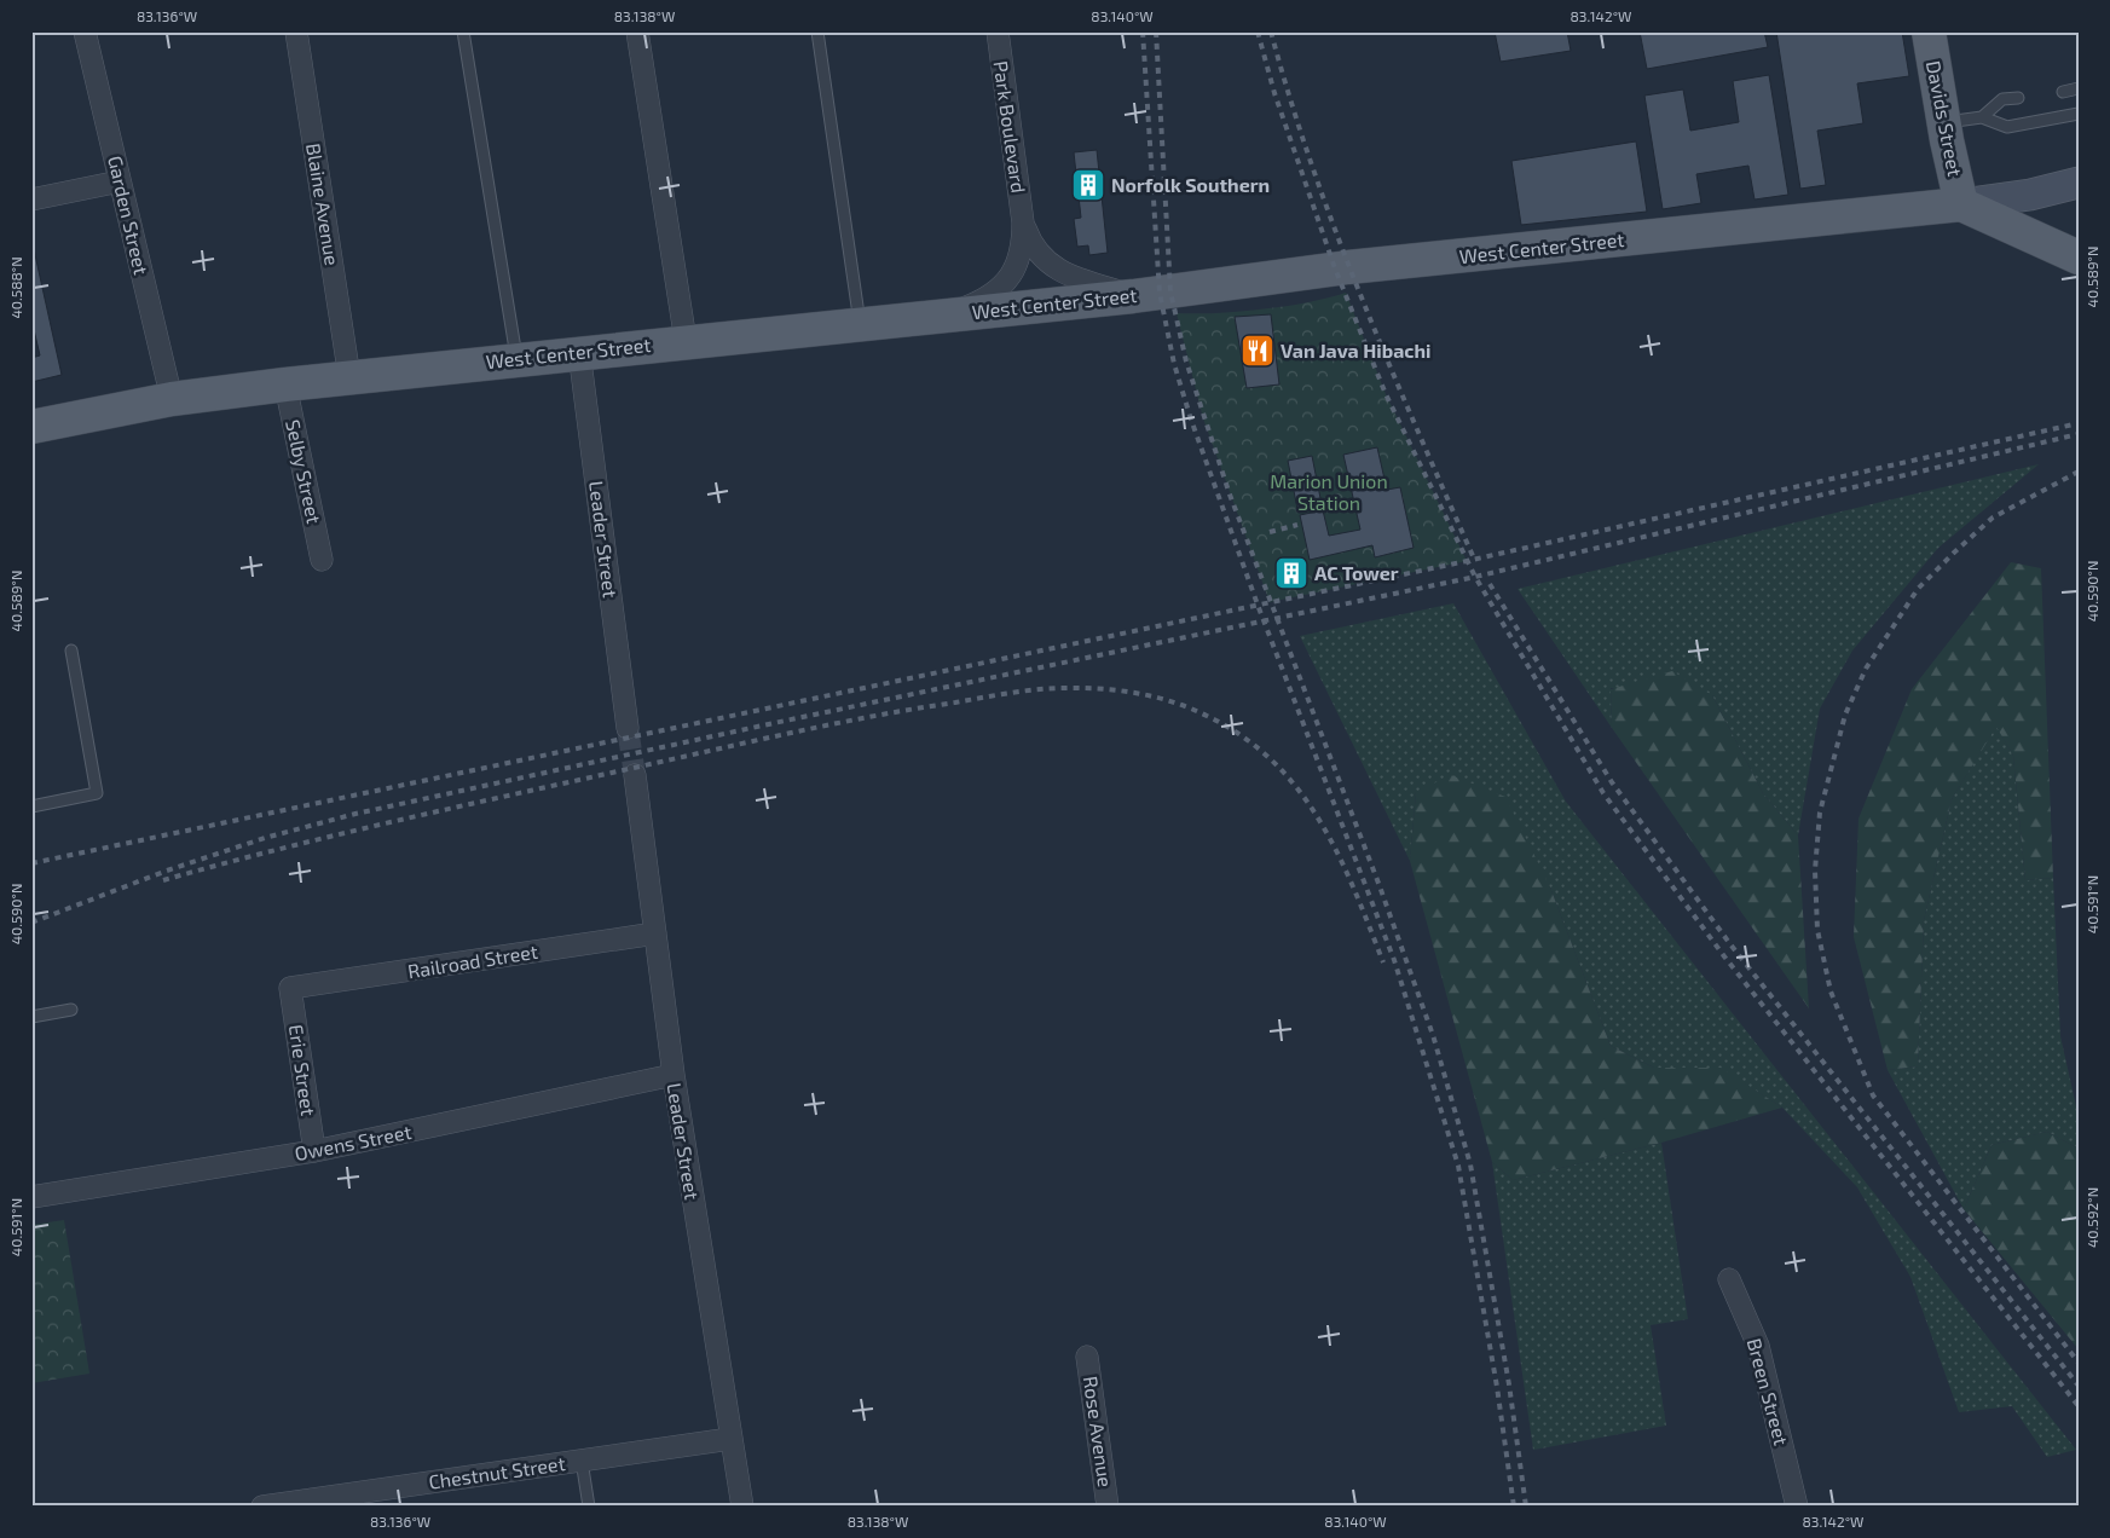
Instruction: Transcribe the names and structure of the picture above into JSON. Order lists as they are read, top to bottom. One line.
{"streets":{"main road":["Davids Street","West Center Street"],"street":["Park Boulevard","Blaine Avenue","Garden Street","Selby Street","Leader Street","Railroad Street","Erie Street","Owens Street","Breen Street","Rose Avenue","Chestnut Street"]},"crossings":[["Davids Street","West Center Street"],["Park Boulevard","West Center Street"],["Blaine Avenue","West Center Street"],["Garden Street","West Center Street"],["West Center Street","Selby Street"],["West Center Street","Leader Street"],["Leader Street","Railroad Street"],["Leader Street","Owens Street"],["Leader Street","Chestnut Street"],["Railroad Street","Erie Street"],["Erie Street","Owens Street"]],"parks":["Marion Union Station"],"places":{"building":["Norfolk Southern","AC Tower"],"restaurant":["Van Java Hibachi"]},"coordinates":["83.136°W","83.138°W","83.140°W","83.142°W","40.589°N","40.588°N","40.590°N","40.591°N","40.592°N"]}
